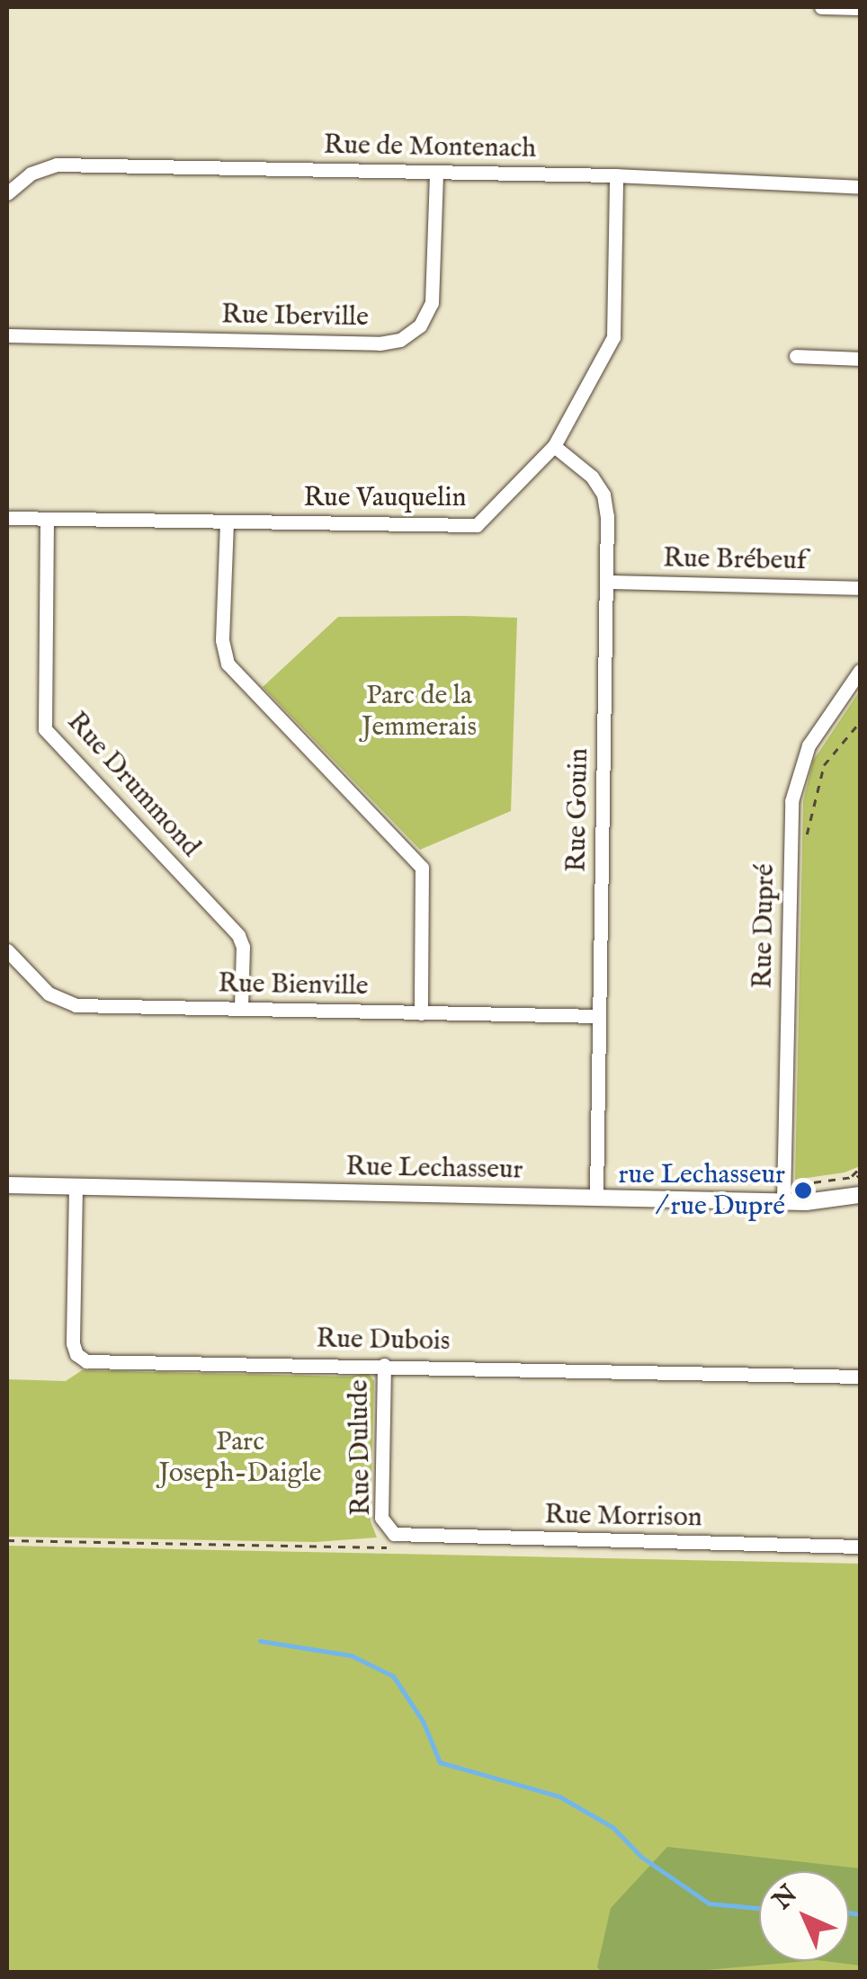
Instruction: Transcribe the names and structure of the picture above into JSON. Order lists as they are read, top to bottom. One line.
{"streets":{"street":["Rue de Montenach","Rue Iberville","Rue Vauquelin","Rue Brébeuf","Rue Drummond","Rue Gouin","Rue Dupré","Rue Bienville","Rue Lechasseur","Rue Dubois","Rue Dulude","Rue Morrison"]},"crossings":[["Rue de Montenach","Rue Iberville"],["Rue de Montenach","Rue Vauquelin"],["Rue Vauquelin","Rue Drummond"],["Rue Vauquelin","Rue Gouin"],["Rue Brébeuf","Rue Gouin"],["Rue Drummond","Rue Bienville"],["Rue Gouin","Rue Bienville"],["Rue Gouin","Rue Lechasseur"],["Rue Dupré","Rue Lechasseur"],["Rue Lechasseur","Rue Dubois"],["Rue Dubois","Rue Dulude"],["Rue Dulude","Rue Morrison"]],"parks":["Parc de la Jemmerais","Parc Joseph-Daigle"],"places":["rue Lechasseur / rue Dupré"],"north":"top left"}
